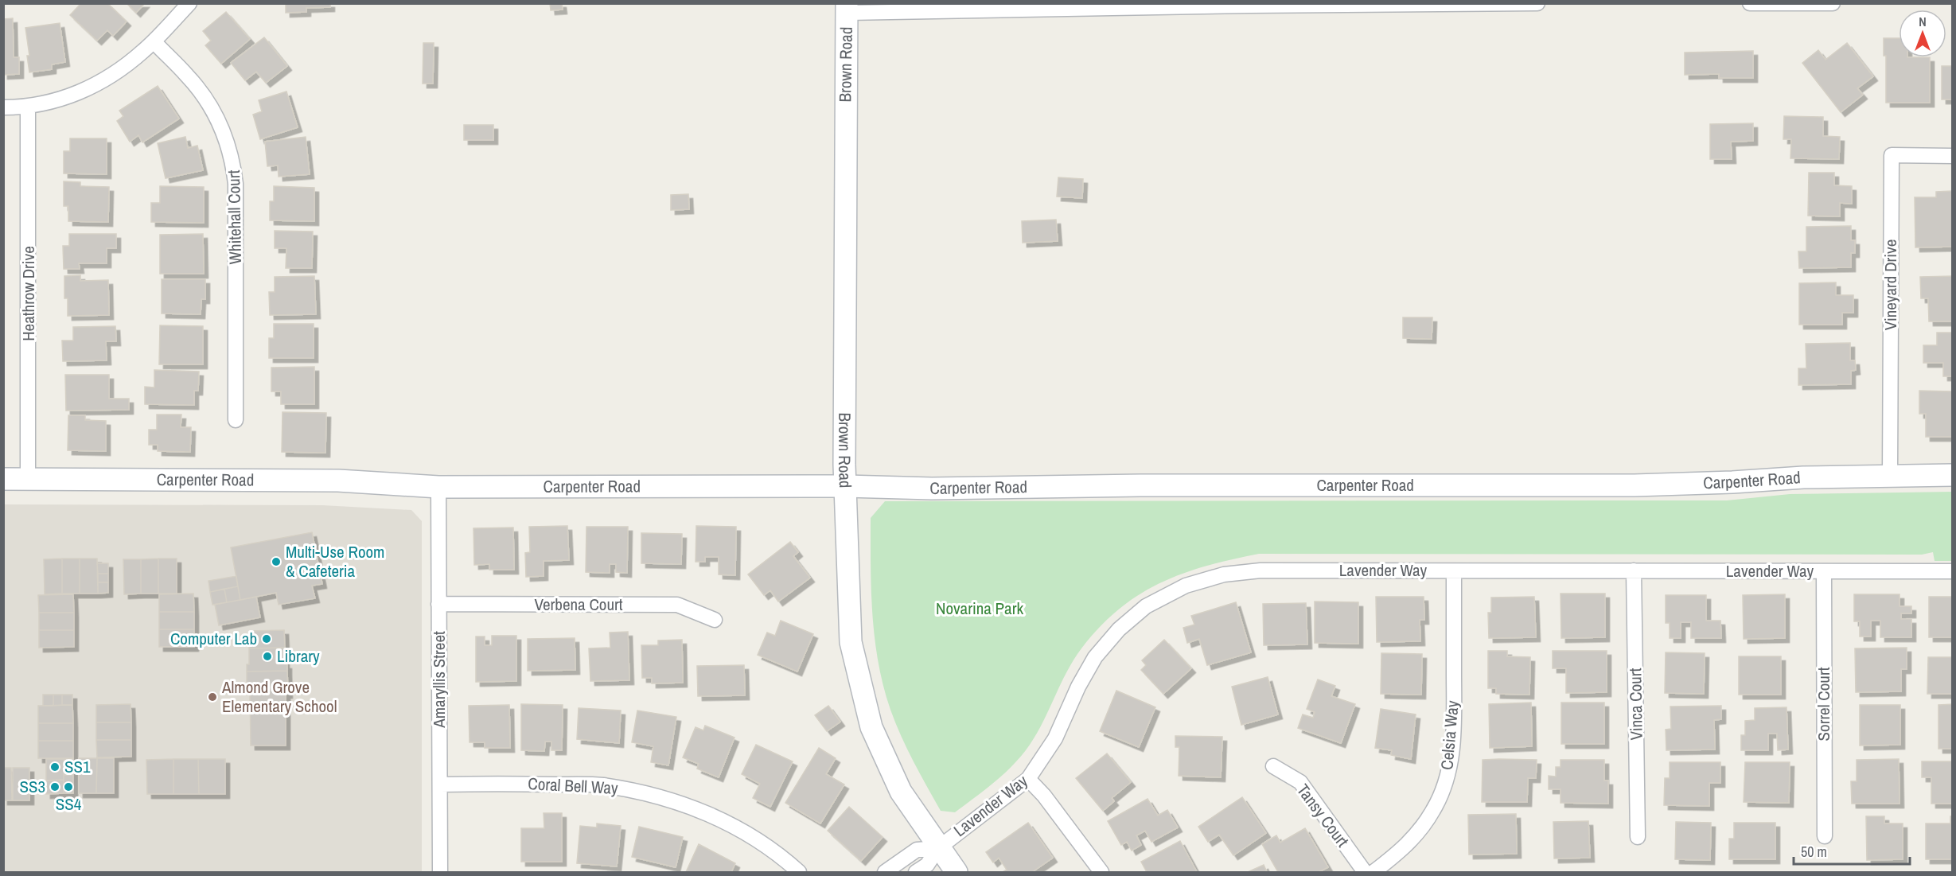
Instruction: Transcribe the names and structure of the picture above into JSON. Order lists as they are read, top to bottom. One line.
{"streets":{"street":["Brown Road","Whitehall Court","Vineyard Drive","Heathrow Drive","Carpenter Road","Lavender Way","Verbena Court","Amaryllis Street","Vinca Court","Sorrel Court","Celsia Way","Coral Bell Way","Tansy Court"]},"crossings":[["Brown Road","Carpenter Road"],["Brown Road","Lavender Way"],["Vineyard Drive","Carpenter Road"],["Heathrow Drive","Carpenter Road"],["Carpenter Road","Amaryllis Street"],["Lavender Way","Vinca Court"],["Lavender Way","Sorrel Court"],["Lavender Way","Celsia Way"],["Verbena Court","Amaryllis Street"],["Amaryllis Street","Coral Bell Way"]],"parks":["Novarina Park"],"places":["Multi-Use Room & Cafeteria","Computer Lab","Library","Almond Grove Elementary School","SS1","SS3","SS4"],"scale_bar":"50 m","north":"top"}
